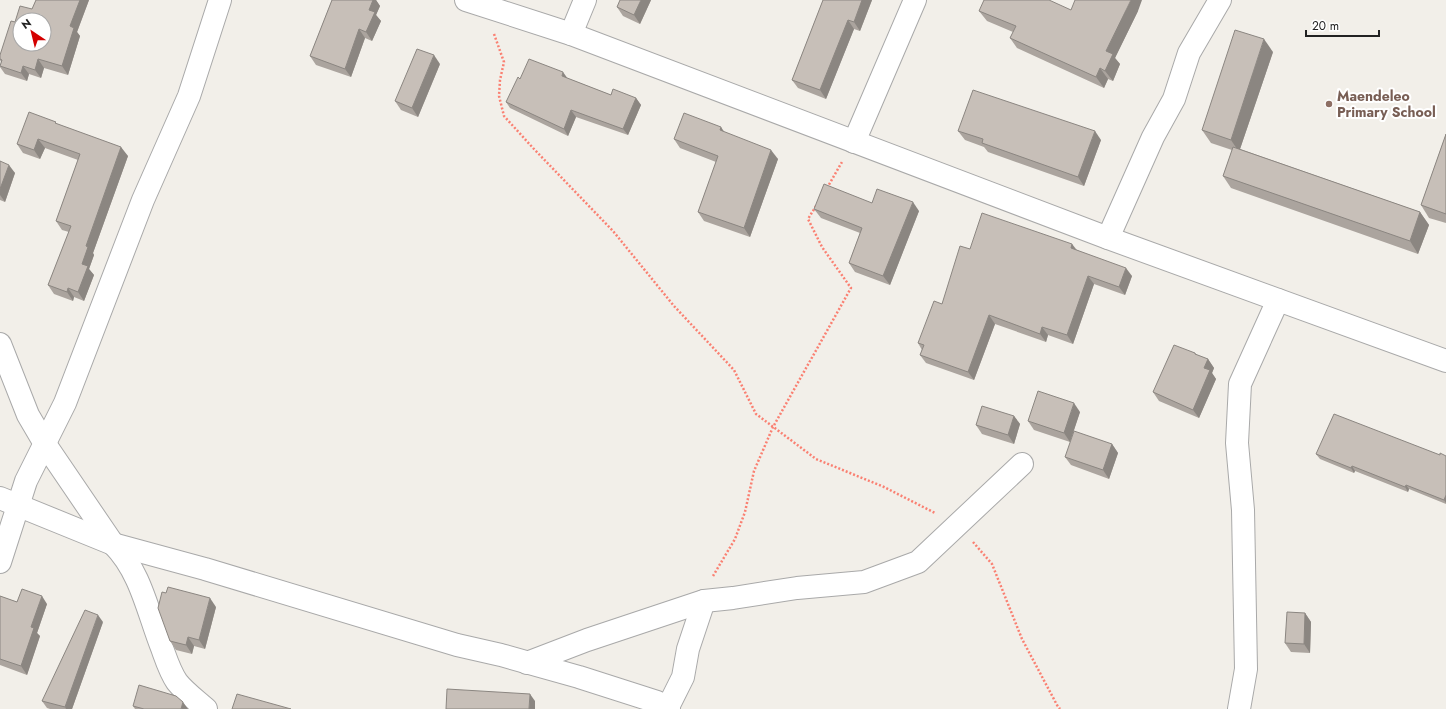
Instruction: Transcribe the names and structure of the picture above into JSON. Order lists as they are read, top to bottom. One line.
{"places":["Maendeleo Primary School"],"scale_bar":"20 m","north":"top left"}
